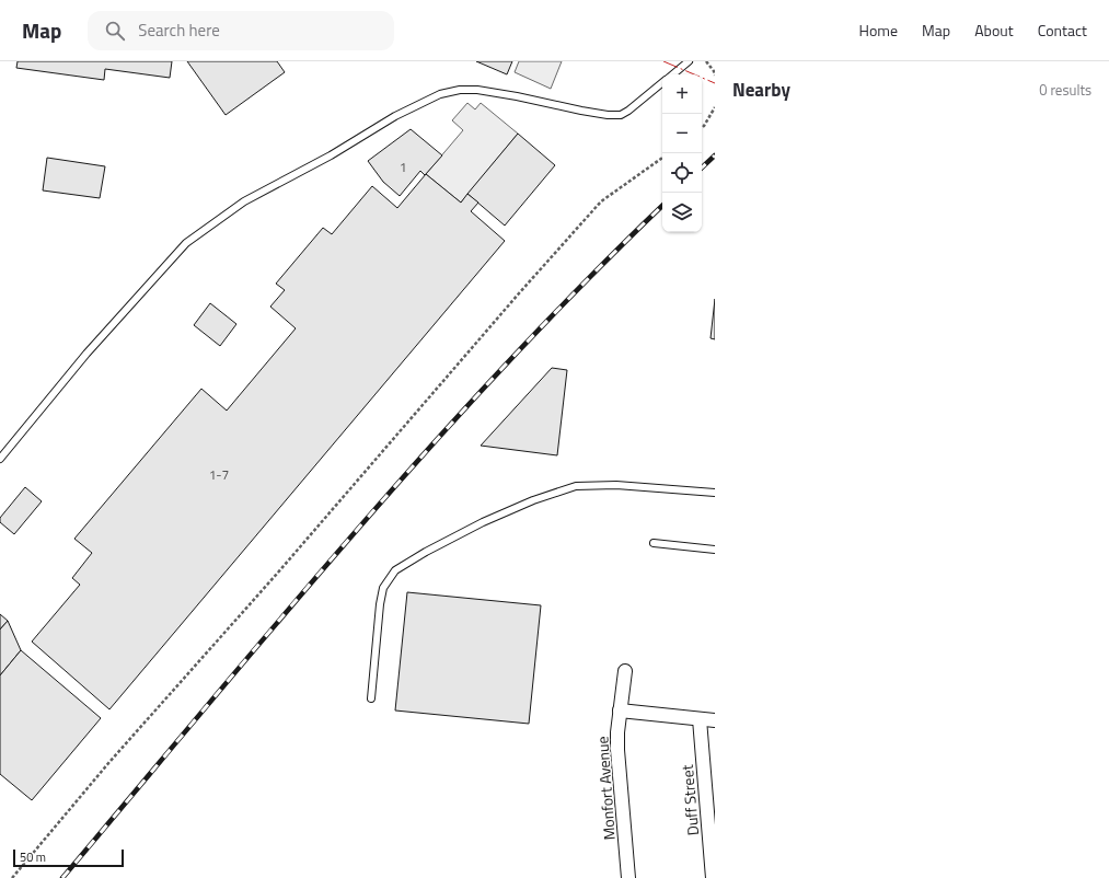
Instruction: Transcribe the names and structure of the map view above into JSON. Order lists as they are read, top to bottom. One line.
{"streets":{"street":["Monfort Avenue","Duff Street"]},"house_numbers":["1","1-7"],"scale_bar":"50 m","page":{"header":"Map","search":"Search here","nav":["Home","Map","About","Contact"],"heading":["Nearby","0 results"],"map_buttons":["+","−"],"scale":"50 m"}}
